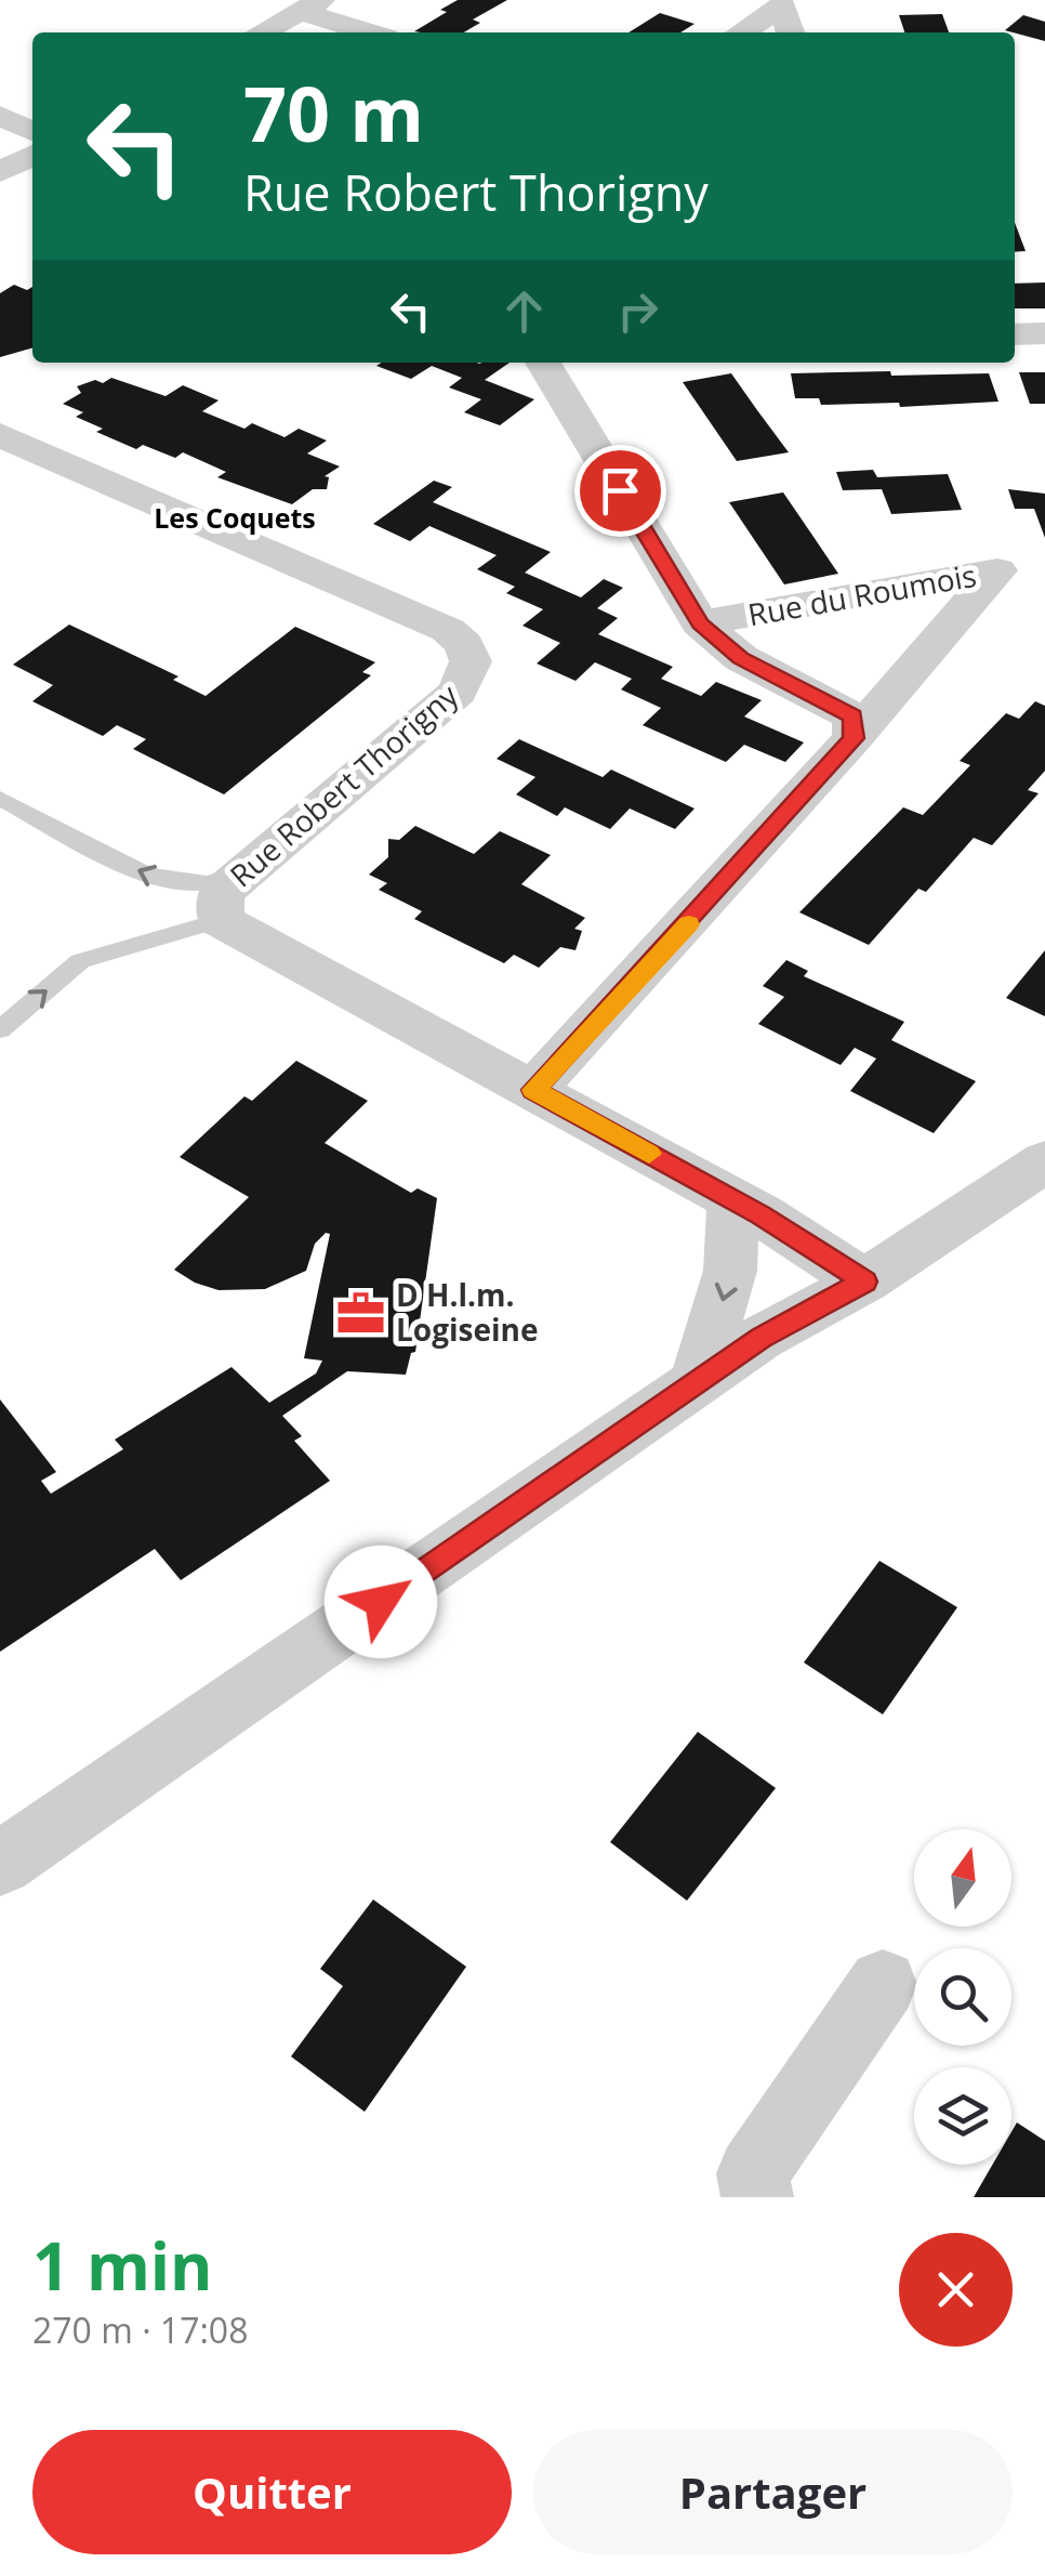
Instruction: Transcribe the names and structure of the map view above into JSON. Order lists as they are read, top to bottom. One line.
{"streets":{"street":["Rue du Roumois","Rue Robert Thorigny"]},"crossings":[["Rue du Roumois","Rue Robert Thorigny"]],"districts":["Les Coquets"],"places":{"office":["D H.l.m. Logiseine"]},"north":"top","page":{"turn":["70 m","Rue Robert Thorigny"],"heading":["1 min","270 m · 17:08"],"buttons":["Quitter","Partager"]}}
